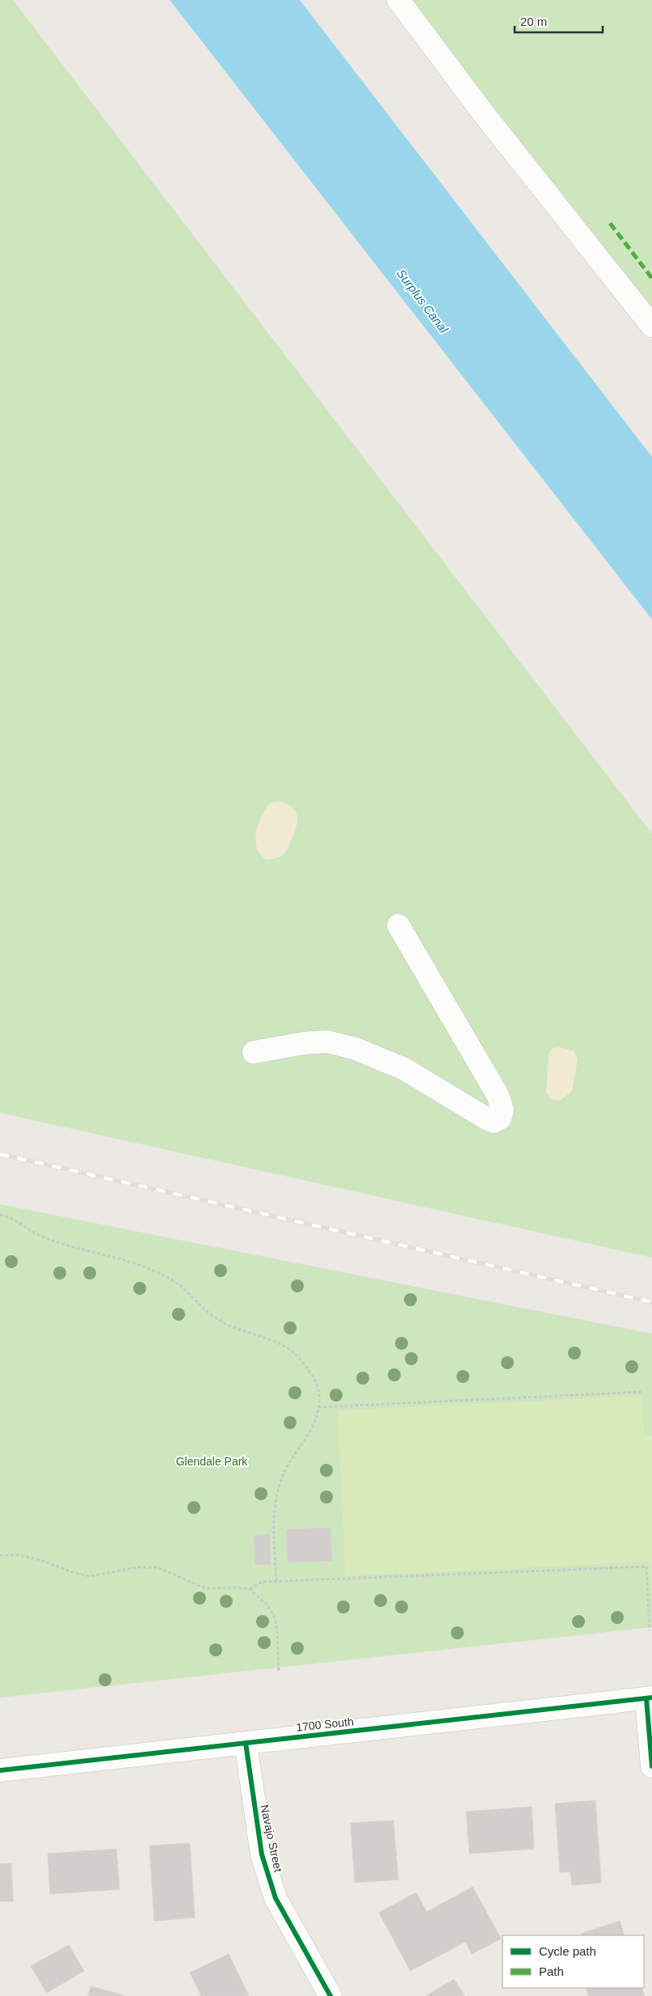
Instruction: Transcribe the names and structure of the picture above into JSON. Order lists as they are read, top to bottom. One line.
{"streets":{"street":["1700 South","Navajo Street"]},"crossings":[["1700 South","Navajo Street"]],"water":["Surplus Canal"],"parks":["Glendale Park"],"legend":["Cycle path","Path"],"scale_bar":"20 m"}
